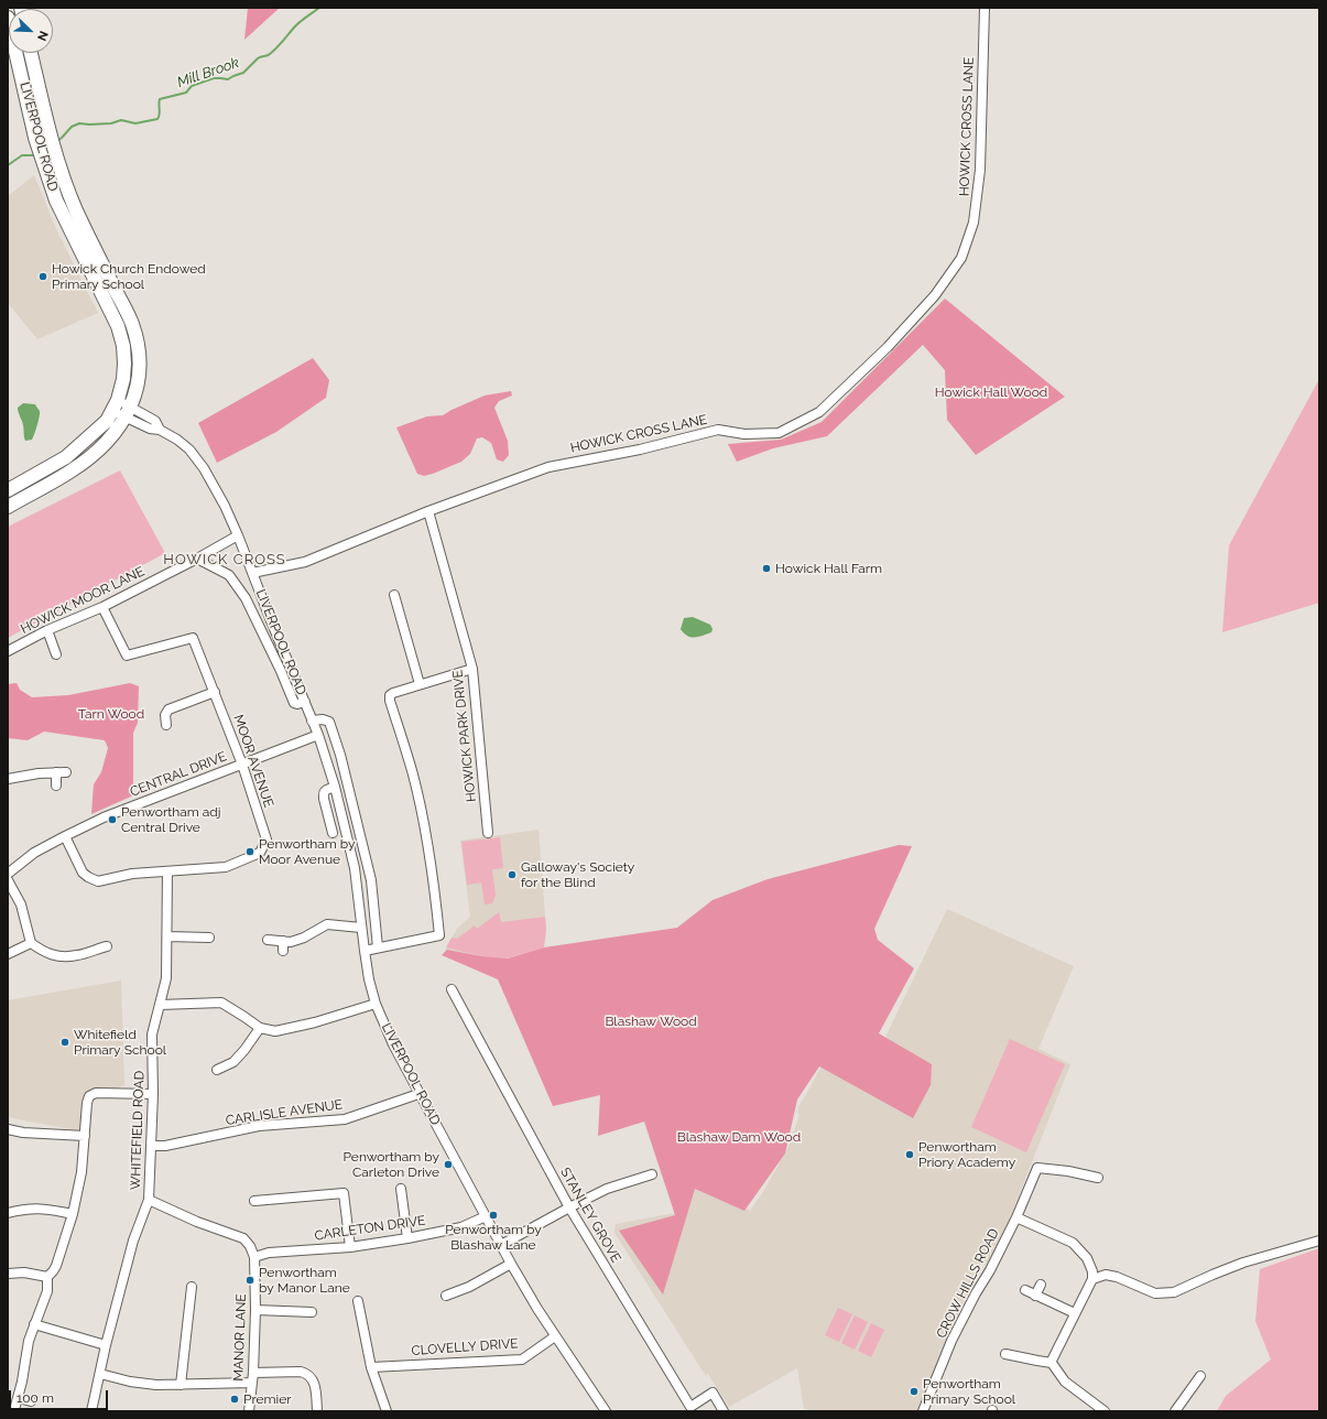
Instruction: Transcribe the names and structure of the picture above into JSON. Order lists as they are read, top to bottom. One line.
{"streets":{"highway":["LIVERPOOL ROAD"],"street":["HOWICK CROSS LANE","HOWICK MOOR LANE","HOWICK PARK DRIVE","MOOR AVENUE","CENTRAL DRIVE","CARLISLE AVENUE","WHITEFIELD ROAD","STANLEY GROVE","CARLETON DRIVE","CROW HILLS ROAD","MANOR LANE","CLOVELLY DRIVE"]},"crossings":[["HOWICK CROSS LANE","LIVERPOOL ROAD"],["HOWICK CROSS LANE","HOWICK PARK DRIVE"],["LIVERPOOL ROAD","HOWICK MOOR LANE"],["LIVERPOOL ROAD","CENTRAL DRIVE"],["LIVERPOOL ROAD","CARLISLE AVENUE"],["LIVERPOOL ROAD","CARLETON DRIVE"],["LIVERPOOL ROAD","CLOVELLY DRIVE"],["HOWICK MOOR LANE","MOOR AVENUE"],["MOOR AVENUE","CENTRAL DRIVE"],["MOOR AVENUE","WHITEFIELD ROAD"],["CARLISLE AVENUE","WHITEFIELD ROAD"],["WHITEFIELD ROAD","MANOR LANE"],["CARLETON DRIVE","MANOR LANE"]],"districts":["HOWICK CROSS"],"water":["Mill Brook"],"parks":["Howick Hall Wood","Tarn Wood","Blashaw Wood","Blashaw Dam Wood"],"places":["Howick Church Endowed Primary School","Howick Hall Farm","Penwortham adj Central Drive","Penwortham by Moor Avenue","Galloway's Society for the Blind","Whitefield Primary School","Penwortham Priory Academy","Penwortham by Carleton Drive","Penwortham by Blashaw Lane","Penwortham by Manor Lane","Penwortham Primary School","Premier"],"scale_bar":"100 m","north":"bottom right"}
